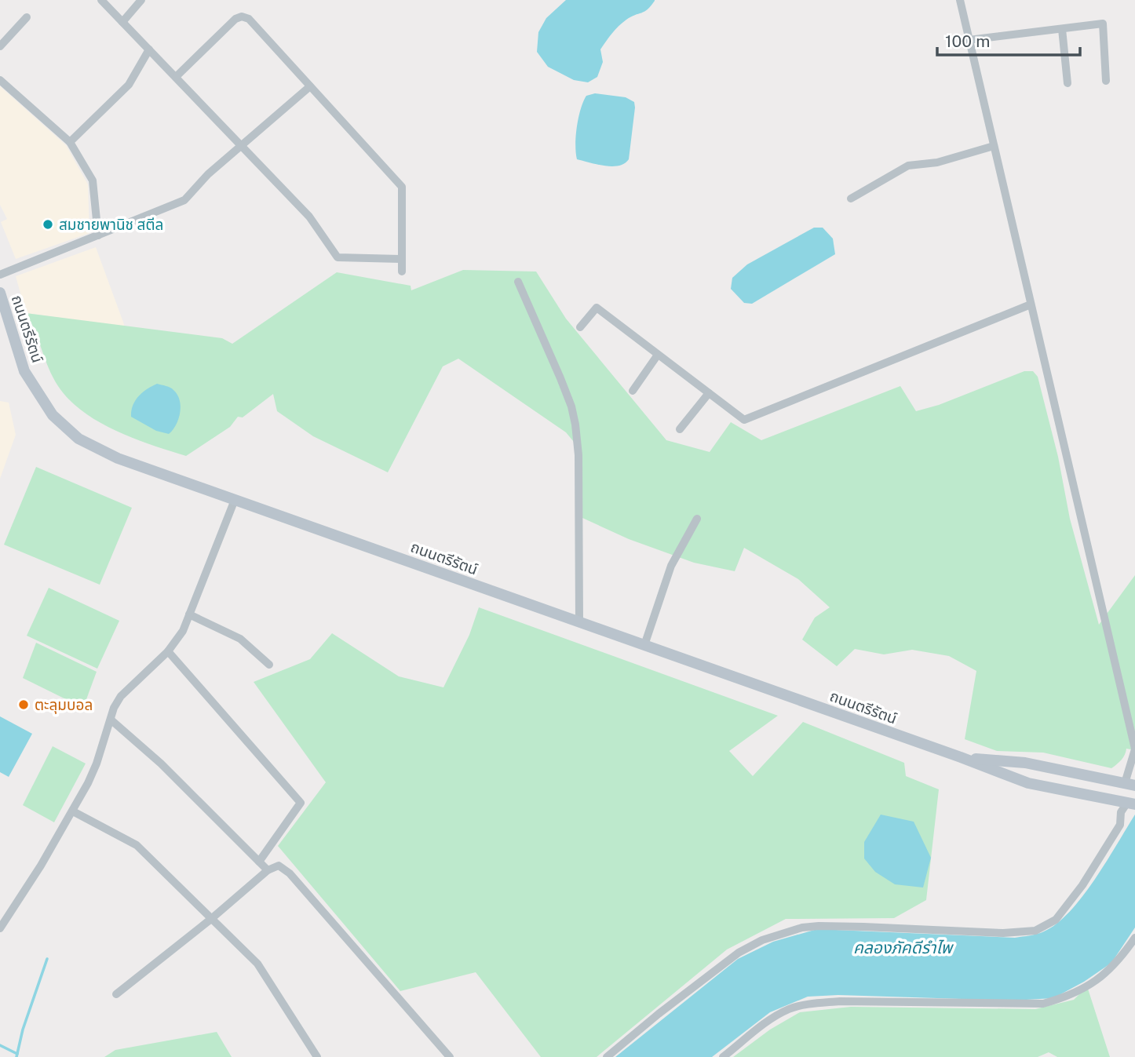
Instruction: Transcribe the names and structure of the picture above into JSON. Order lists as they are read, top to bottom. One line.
{"streets":{"main road":["ถนนตรีรัตน์"]},"water":["คลองภัคดีรำไพ"],"places":["สมชายพานิช สตีล","ตะลุมบอล"],"scale_bar":"100 m"}
